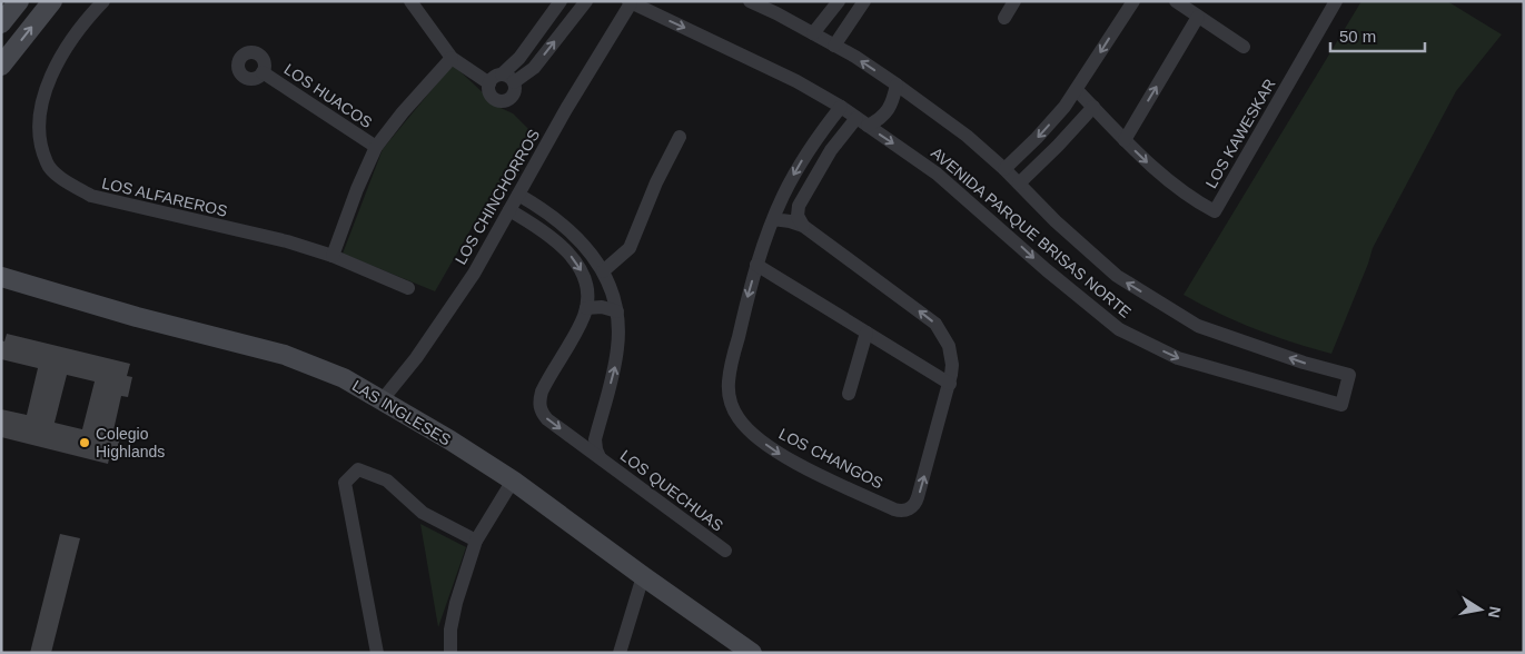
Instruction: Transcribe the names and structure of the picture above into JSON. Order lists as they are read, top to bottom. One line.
{"streets":{"street":["LOS HUACOS","LOS KAWESKAR","LOS ALFAREROS","LOS CHINCHORROS","AVENIDA PARQUE BRISAS NORTE","LAS INGLESES","LOS CHANGOS","LOS QUECHUAS"]},"crossings":[["LOS CHINCHORROS","AVENIDA PARQUE BRISAS NORTE"],["LOS CHINCHORROS","LAS INGLESES"],["LOS CHINCHORROS","LOS QUECHUAS"],["AVENIDA PARQUE BRISAS NORTE","LOS CHANGOS"]],"places":["Colegio Highlands"],"scale_bar":"50 m","north":"right"}
